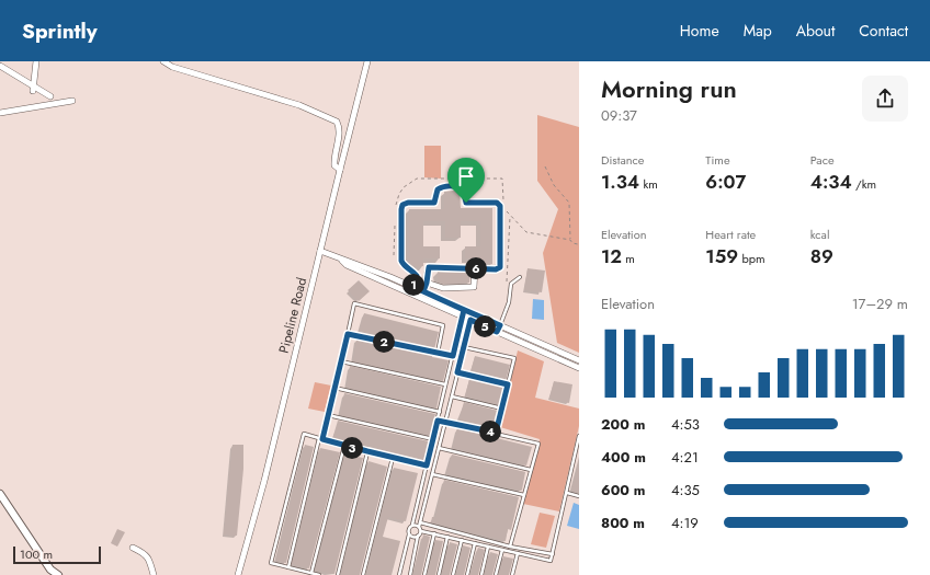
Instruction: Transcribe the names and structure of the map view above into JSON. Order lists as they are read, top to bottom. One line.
{"streets":{"street":["Pipeline Road"]},"scale_bar":"100 m","page":{"header":"Sprintly","nav":["Home","Map","About","Contact"],"heading":["Morning run","09:37"],"stats":[["Distance","1.34 km"],["Time","6:07"],["Pace","4:34 /km"],["Elevation","12 m"],["Heart rate","159 bpm"],["kcal","89"]],"pins":["6","1","5","2","4","3"],"chart":["Elevation","17–29 m"],"list":[{"name":"200 m","note":"4:53"},{"name":"400 m","note":"4:21"},{"name":"600 m","note":"4:35"},{"name":"800 m","note":"4:19"}],"scale":"100 m"}}
